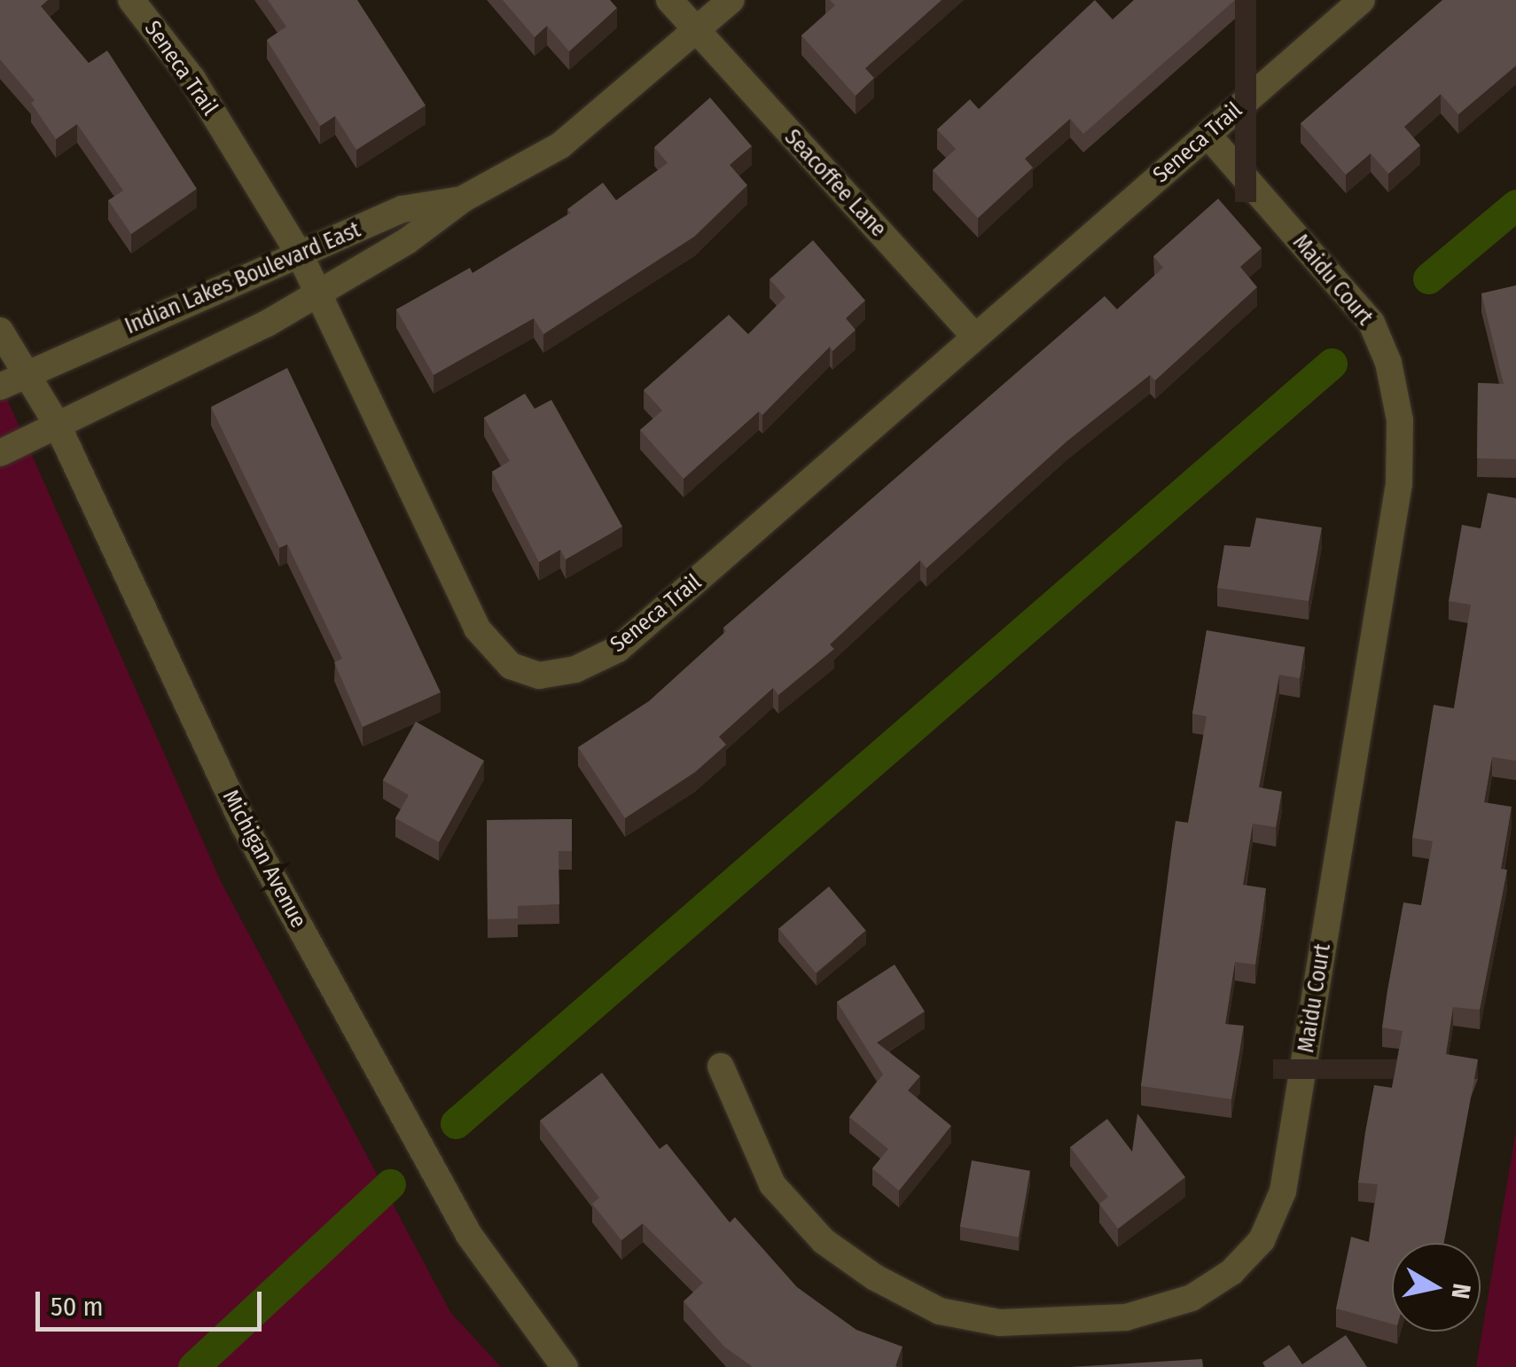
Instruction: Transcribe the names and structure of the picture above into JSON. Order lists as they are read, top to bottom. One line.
{"streets":{"street":["Seneca Trail","Seacoffee Lane","Indian Lakes Boulevard East","Maidu Court","Michigan Avenue"]},"crossings":[["Seneca Trail","Seacoffee Lane"],["Seneca Trail","Indian Lakes Boulevard East"],["Seneca Trail","Maidu Court"],["Seacoffee Lane","Indian Lakes Boulevard East"],["Indian Lakes Boulevard East","Michigan Avenue"]],"scale_bar":"50 m","north":"right"}
